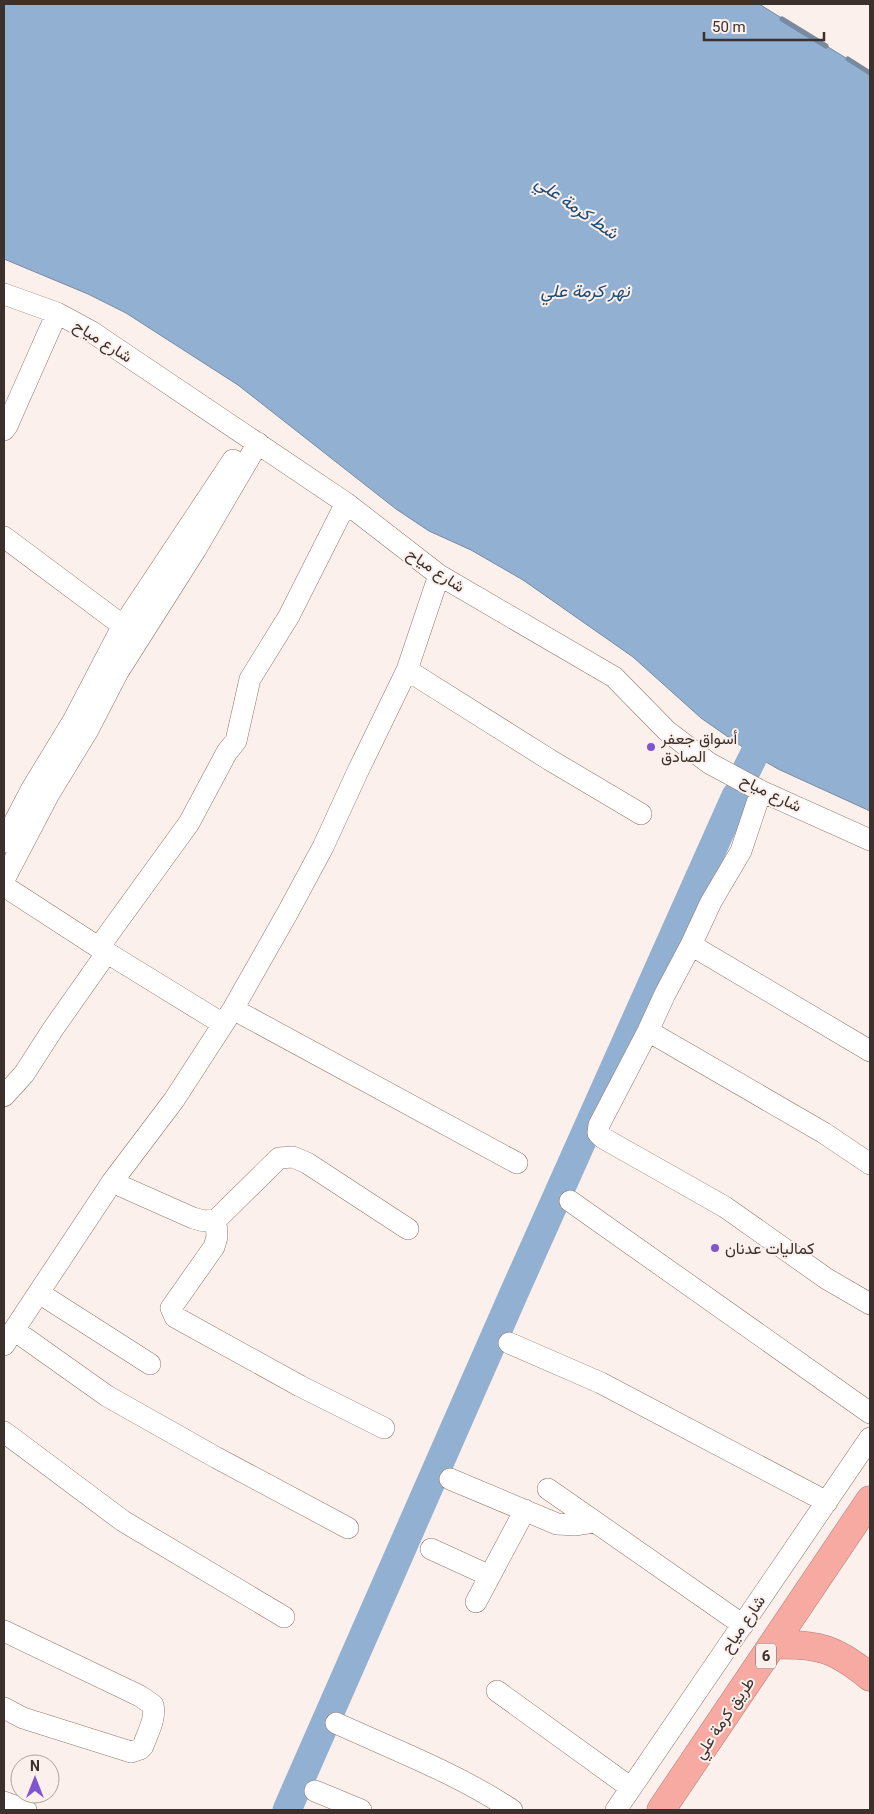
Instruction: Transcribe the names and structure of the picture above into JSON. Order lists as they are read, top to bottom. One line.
{"streets":{"highway":["6","طريق كرمة علي"],"street":["شارع مياح"]},"water":["شط كرمة علي","نهر كرمة علي"],"places":["أسواق جعفر الصادق","كماليات عدنان"],"scale_bar":"50 m","north":"top"}
